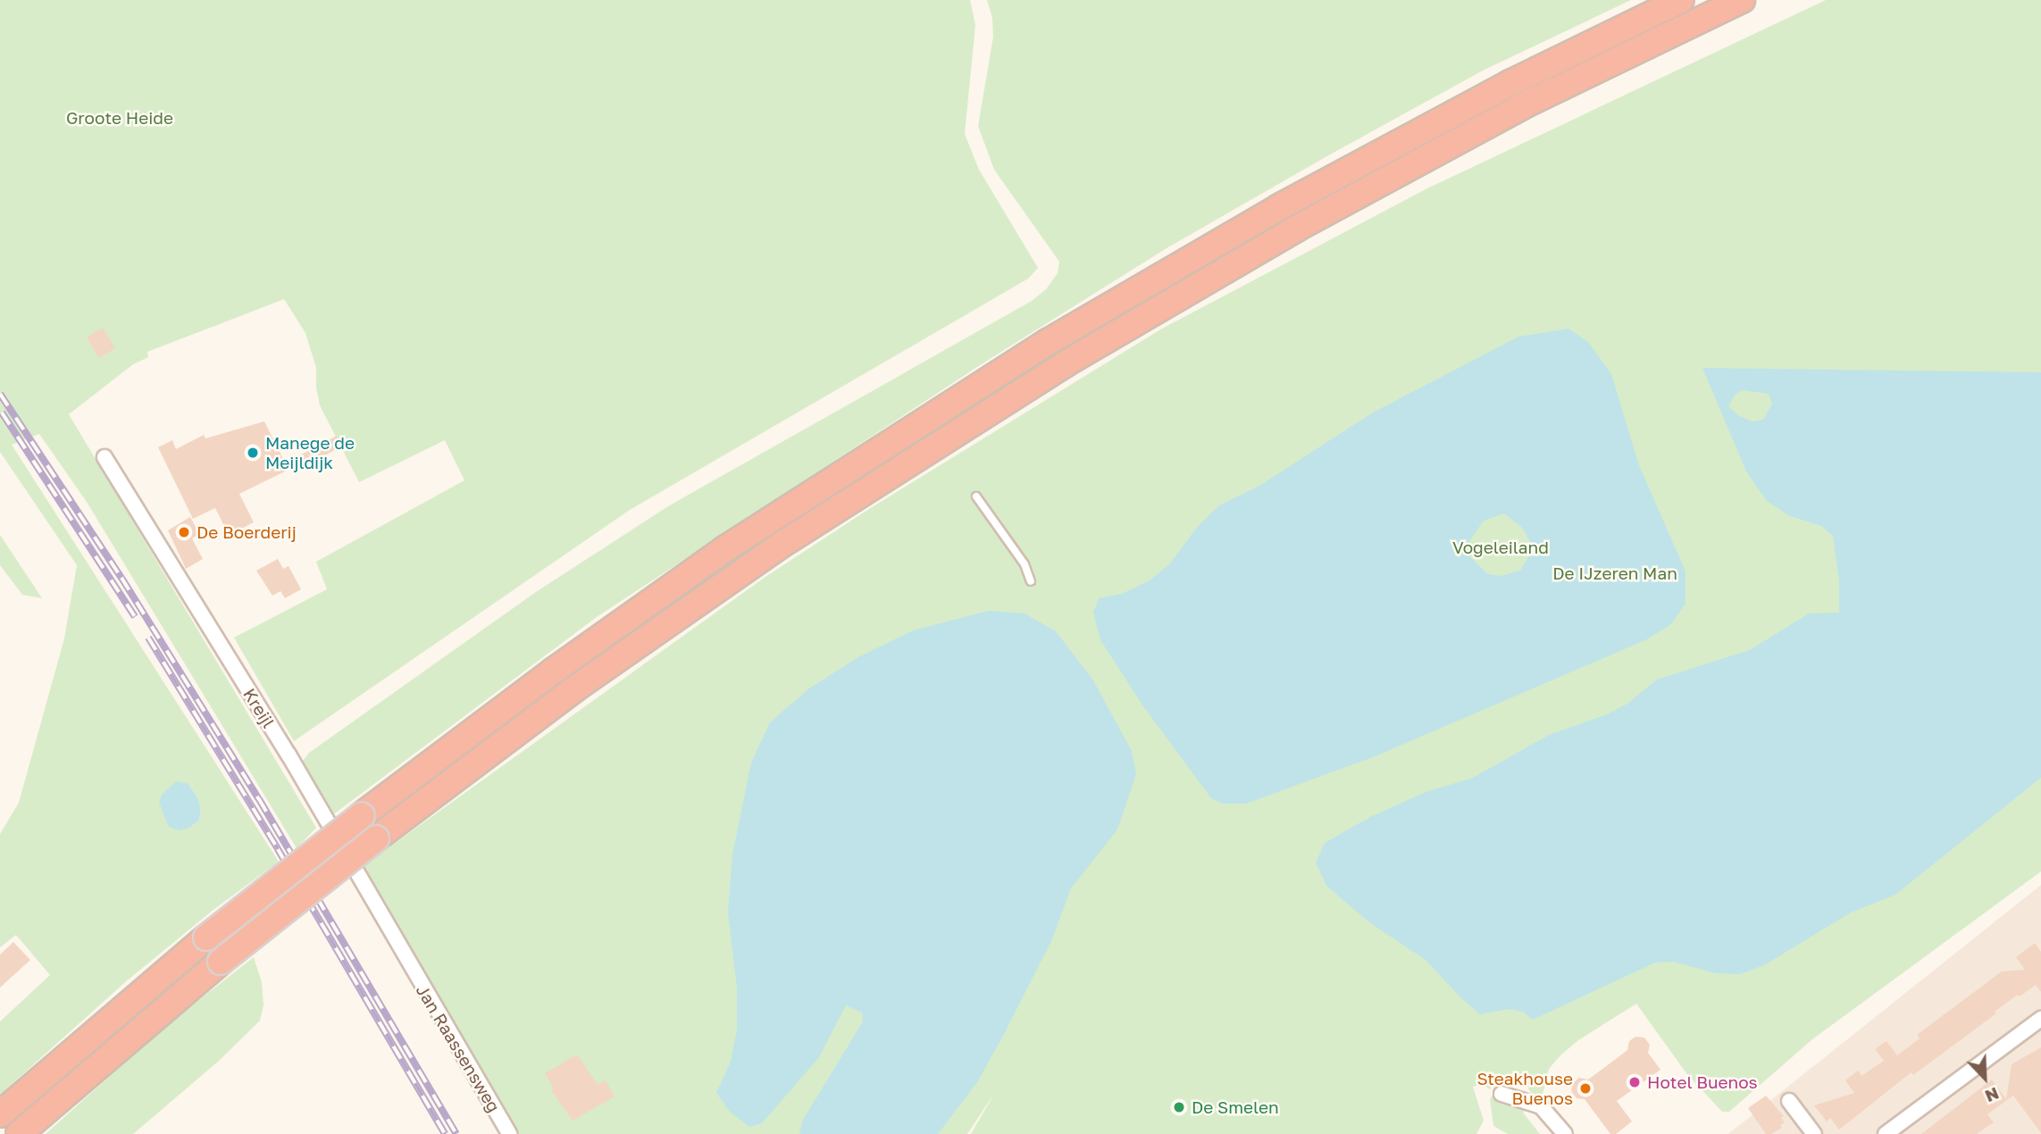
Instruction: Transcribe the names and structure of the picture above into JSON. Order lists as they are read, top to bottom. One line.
{"streets":{"street":["Kreijl","Jan Raassensweg"]},"crossings":[["Kreijl","Jan Raassensweg"]],"parks":["Groote Heide","Vogeleiland","De IJzeren Man"],"places":["Manege de Meijldijk","De Boerderij","Hotel Buenos","Steakhouse Buenos","De Smelen"],"north":"bottom right"}
